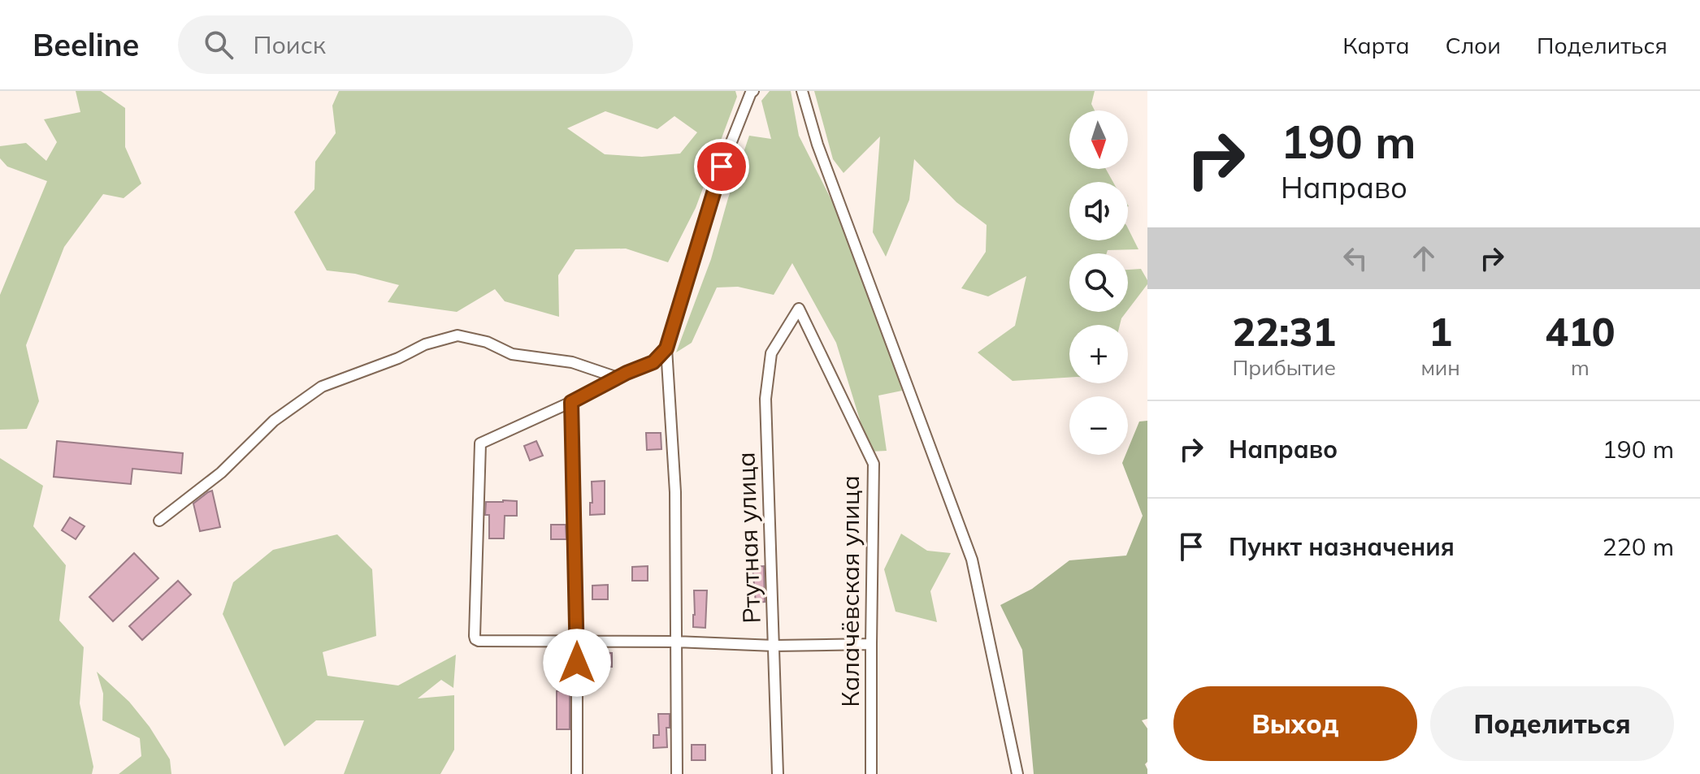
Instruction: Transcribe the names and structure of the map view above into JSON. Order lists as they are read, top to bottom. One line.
{"streets":{"street":["Ртутная улица","Калачёвская улица"]},"crossings":[["Ртутная улица","Калачёвская улица"]],"north":"bottom","page":{"header":"Beeline","search":"Поиск","nav":["Карта","Слои","Поделиться"],"turn":["190 m","Направо"],"map_buttons":["+","−"],"eta":["22:31","Прибытие","1","мин","410","m"],"list":[{"name":"Направо","value":"190 m"},{"name":"Пункт назначения","value":"220 m"}],"buttons":["Выход","Поделиться"]}}
